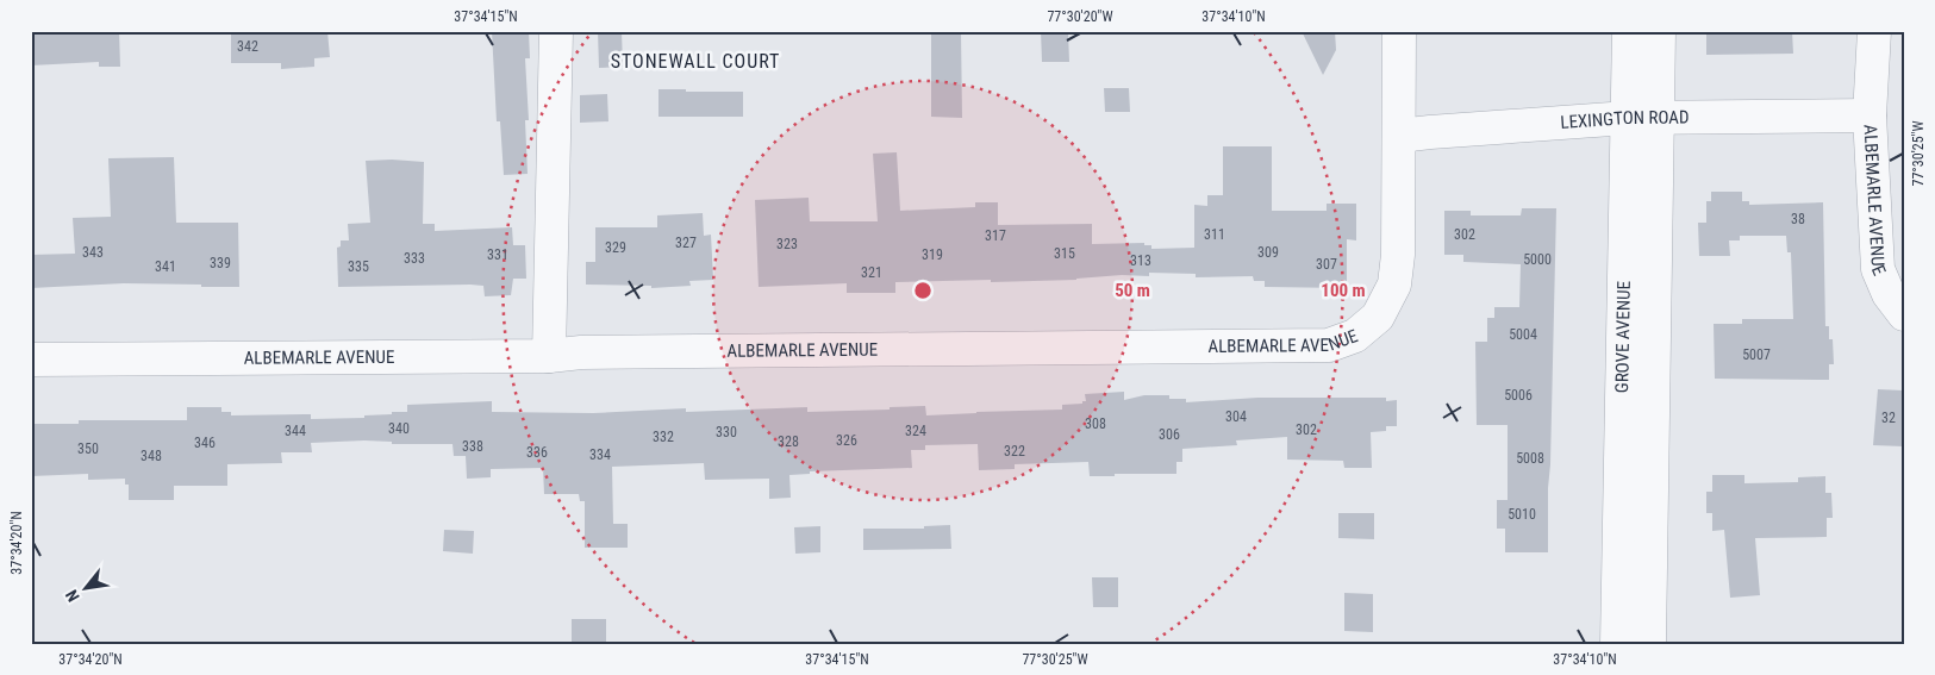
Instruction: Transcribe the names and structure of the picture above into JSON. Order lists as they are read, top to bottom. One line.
{"streets":{"street":["LEXINGTON ROAD","ALBEMARLE AVENUE","GROVE AVENUE"]},"crossings":[["LEXINGTON ROAD","ALBEMARLE AVENUE"],["LEXINGTON ROAD","GROVE AVENUE"]],"districts":["STONEWALL COURT"],"house_numbers":["342","38","311","302","317","327","323","329","343","309","315","331","319","333","5000","313","339","307","341","335","321","5004","5007","5006","304","32","308","340","302","344","324","330","306","332","326","328","346","338","350","322","336","334","348","5008","5010"],"north":"bottom left","coordinates":["37°34'15\"N","77°30'20\"W","37°34'10\"N","77°30'25\"W","37°34'20\"N"],"rings":["50 m","100 m"]}
